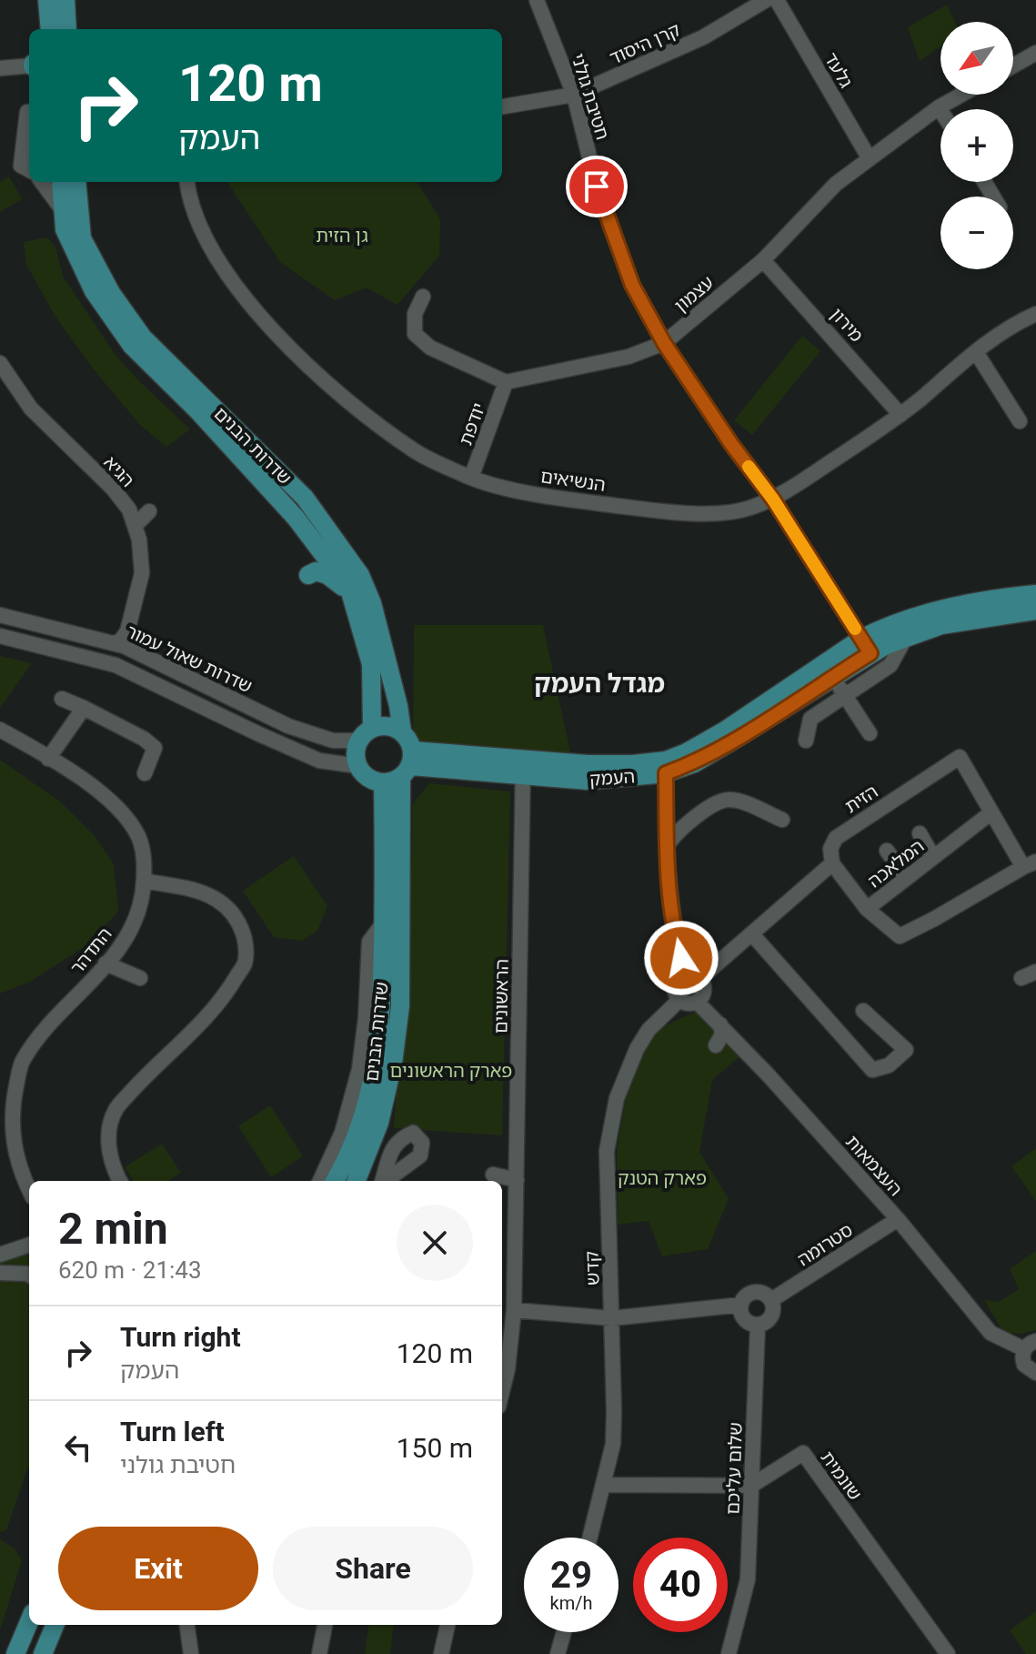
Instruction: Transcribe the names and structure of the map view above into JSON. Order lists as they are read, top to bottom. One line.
{"streets":{"main road":["שדרות הבנים","העמק"],"street":["קרן היסוד","גלעד","חטיבת גולני","עצמון","מירון","יודפת","הגיא","הנשיאים","שדרות שאול עמור","הזית","המלאכה","התדהר","הראשונים","העצמאות","סטרומה","קדש","שלום עליכם","שונמית"]},"crossings":[["קרן היסוד","חטיבת גולני"],["גלעד","עצמון"],["חטיבת גולני","עצמון"],["חטיבת גולני","הנשיאים"],["חטיבת גולני","העמק"],["עצמון","מירון"],["עצמון","יודפת"],["מירון","הנשיאים"],["יודפת","הנשיאים"],["שדרות הבנים","שדרות שאול עמור"],["שדרות הבנים","העמק"],["שדרות שאול עמור","העמק"],["העמק","הראשונים"],["הזית","המלאכה"],["הזית","העצמאות"],["הזית","קדש"],["העצמאות","סטרומה"],["העצמאות","קדש"],["סטרומה","שלום עליכם"],["שלום עליכם","שונמית"]],"districts":["מגדל העמק"],"parks":["גן הזית","פארק הראשונים","פארק הטנק"],"north":"bottom left","page":{"map_buttons":["+","−"],"turn":["120 m","העמק"],"heading":["2 min","620 m · 21:43"],"list":[{"name":"Turn right","note":"העמק","value":"120 m"},{"name":"Turn left","note":"חטיבת גולני","value":"150 m"}],"buttons":["Exit","Share"],"speed":"29 km/h","limit":"40"}}
